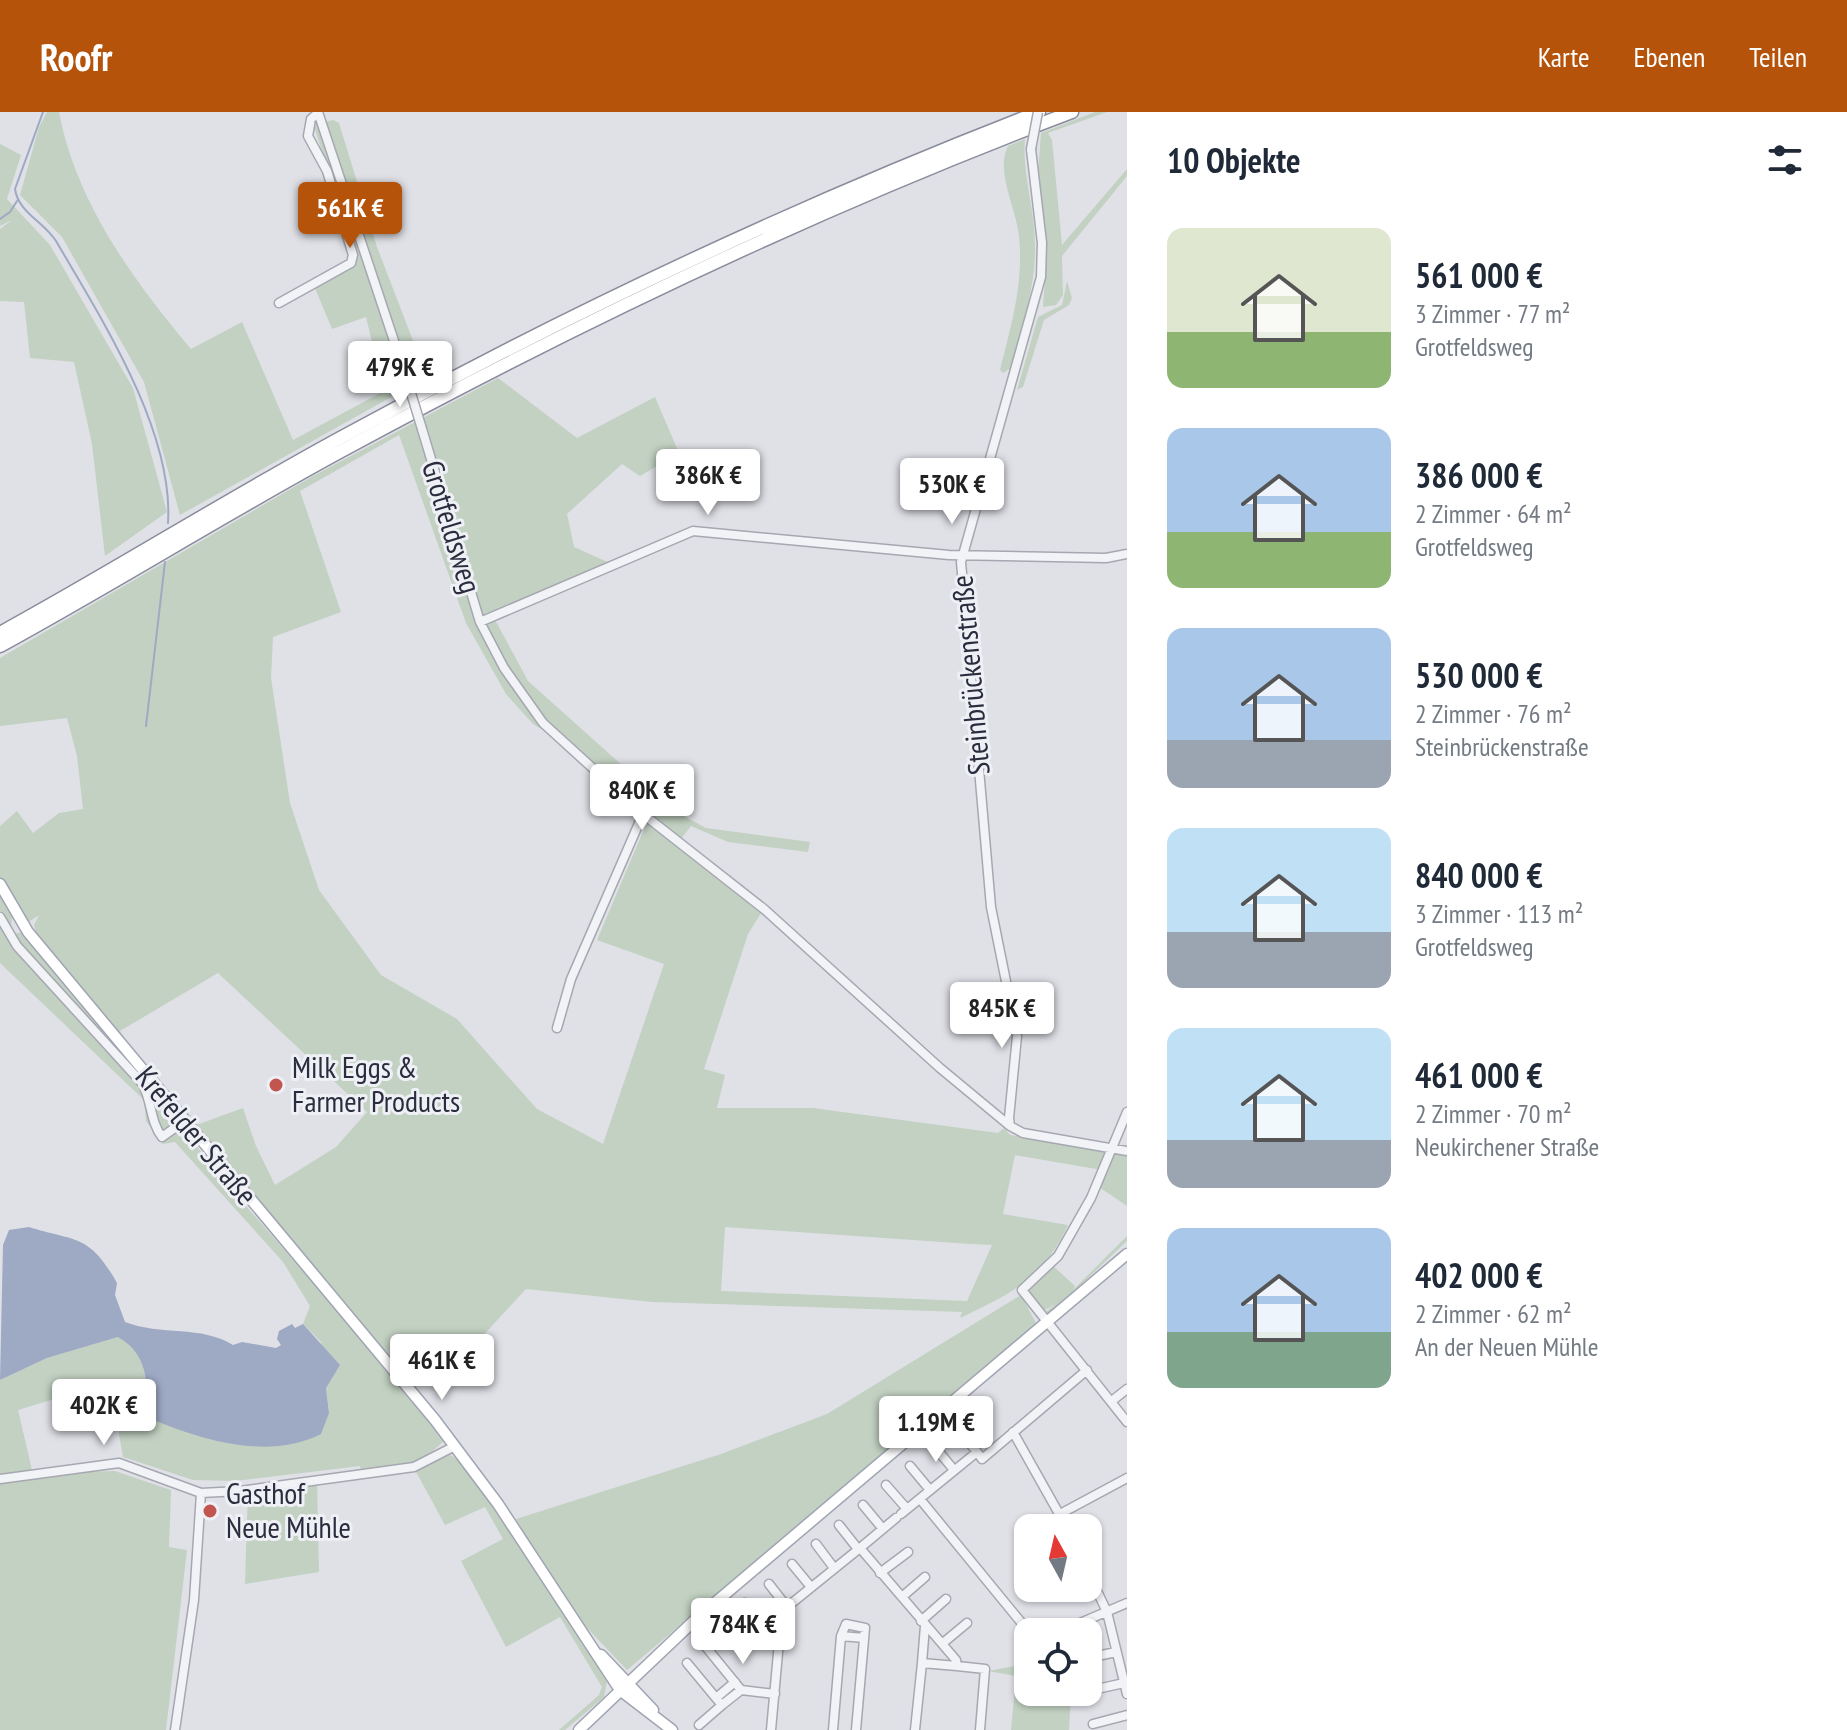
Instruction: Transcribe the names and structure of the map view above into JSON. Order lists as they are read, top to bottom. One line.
{"streets":{"main road":["Krefelder Straße"],"street":["Grotfeldsweg","Steinbrückenstraße"]},"crossings":[["Grotfeldsweg","Steinbrückenstraße"]],"places":["Milk Eggs & Farmer Products","Gasthof Neue Mühle"],"north":"top","page":{"header":"Roofr","nav":["Karte","Ebenen","Teilen"],"heading":"10 Objekte","price":["561K €","479K €","386K €","530K €","840K €","845K €","461K €","402K €","1.19M €","784K €"],"list":[{"name":"561 000 €","note":"3 Zimmer · 77 m² · Grotfeldsweg"},{"name":"386 000 €","note":"2 Zimmer · 64 m² · Grotfeldsweg"},{"name":"530 000 €","note":"2 Zimmer · 76 m² · Steinbrückenstraße"},{"name":"840 000 €","note":"3 Zimmer · 113 m² · Grotfeldsweg"},{"name":"461 000 €","note":"2 Zimmer · 70 m² · Neukirchener Straße"},{"name":"402 000 €","note":"2 Zimmer · 62 m² · An der Neuen Mühle"}]}}
